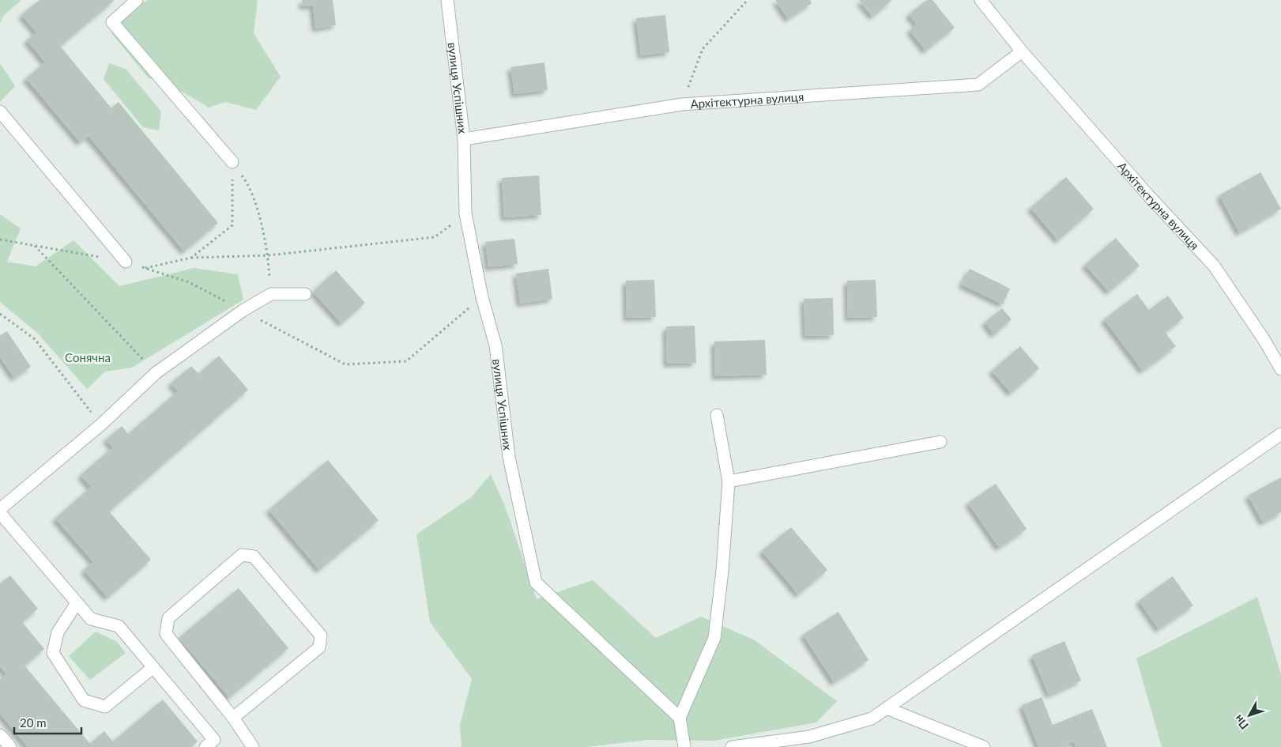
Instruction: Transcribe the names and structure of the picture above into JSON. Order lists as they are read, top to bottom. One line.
{"streets":{"street":["вулиця Успішних","Архітектурна вулиця"]},"crossings":[["вулиця Успішних","Архітектурна вулиця"]],"parks":["Сонячна"],"scale_bar":"20 m","north":"bottom left"}
